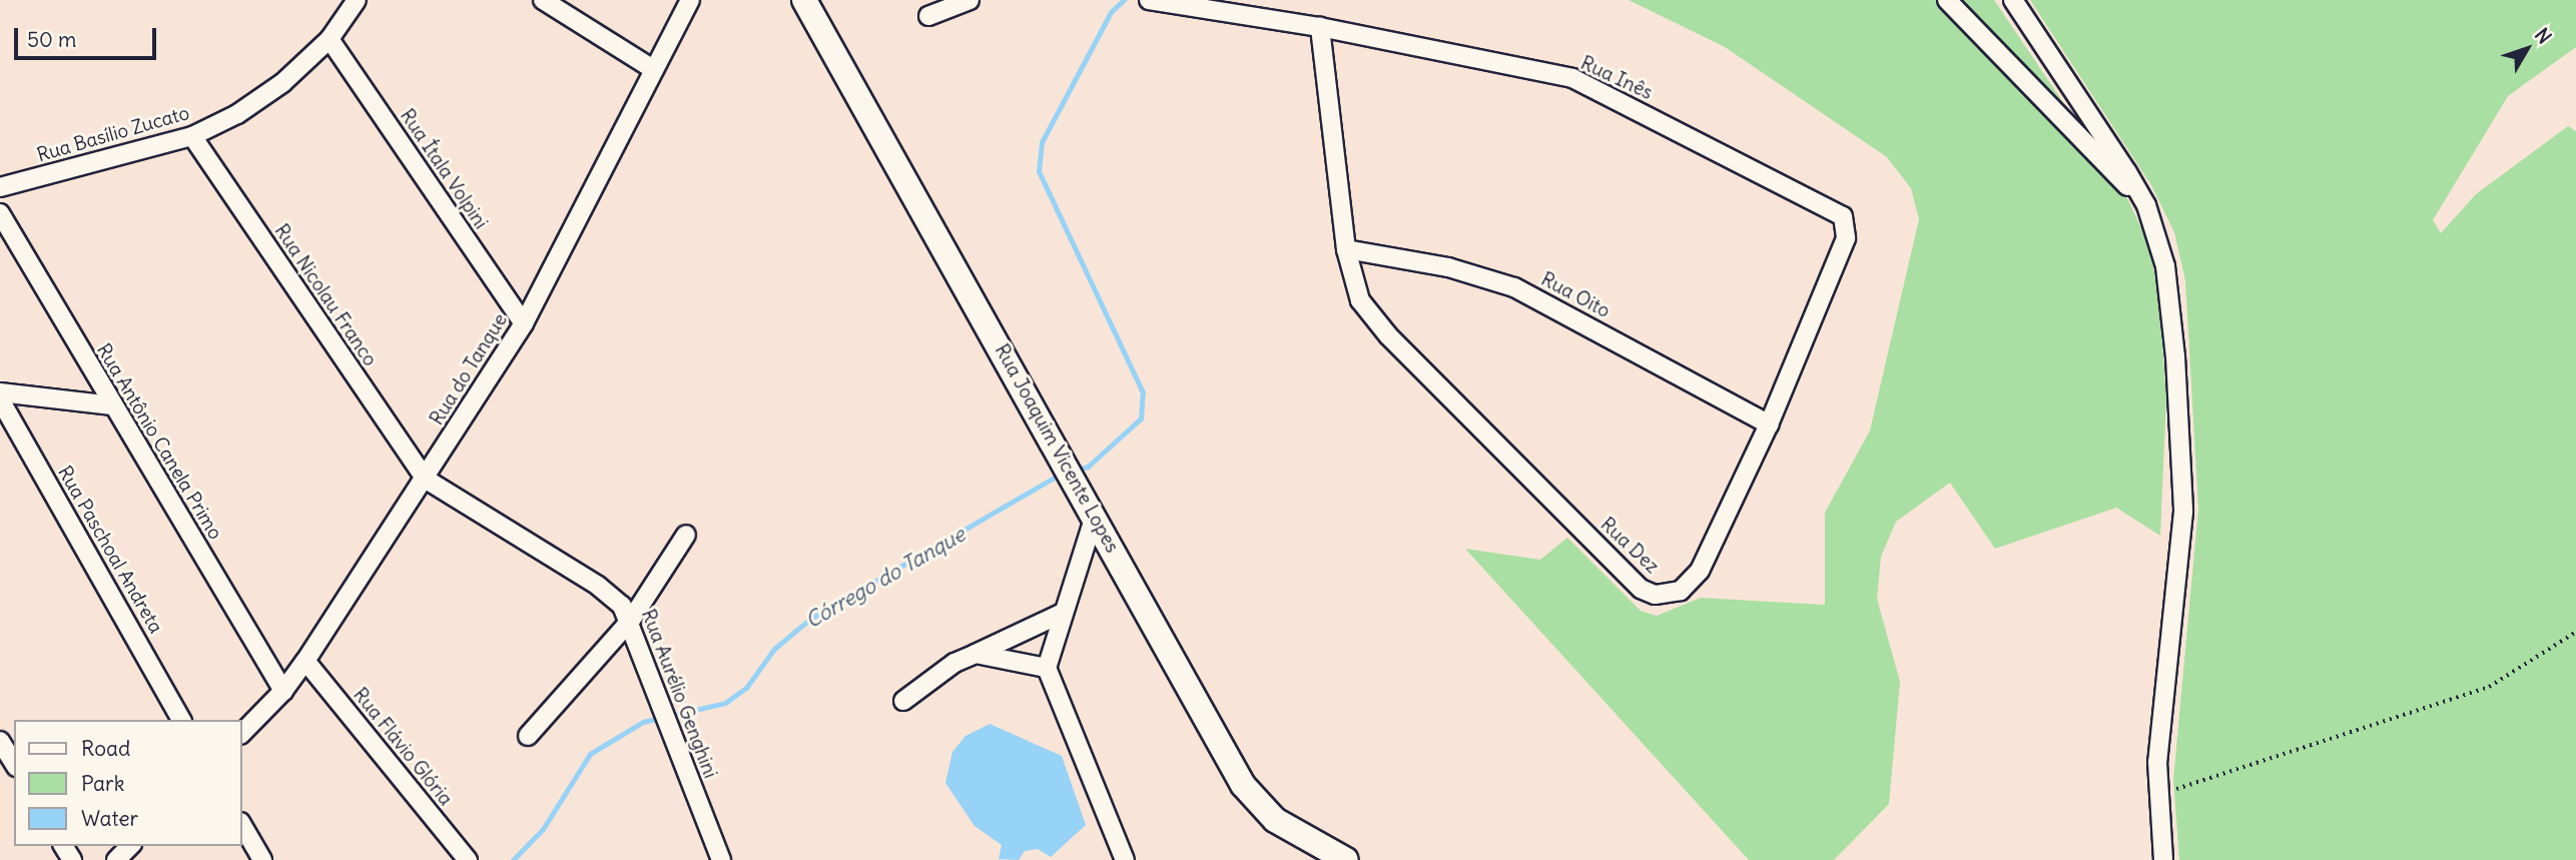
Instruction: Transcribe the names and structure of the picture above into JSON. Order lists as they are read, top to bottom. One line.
{"streets":{"street":["Rua Inês","Rua Basílio Zucato","Rua Ítala Volpini","Rua Nicolau Franco","Rua Oito","Rua do Tanque","Rua Antônio Canela Primo","Rua Joaquim Vicente Lopes","Rua Dez","Rua Paschoal Andreta","Rua Aurélio Genghini","Rua Flávio Glória"]},"crossings":[["Rua Inês","Rua Dez"],["Rua Basílio Zucato","Rua Ítala Volpini"],["Rua Basílio Zucato","Rua Nicolau Franco"],["Rua Ítala Volpini","Rua do Tanque"],["Rua Nicolau Franco","Rua do Tanque"],["Rua Nicolau Franco","Rua Aurélio Genghini"],["Rua Oito","Rua Dez"],["Rua do Tanque","Rua Antônio Canela Primo"],["Rua do Tanque","Rua Aurélio Genghini"],["Rua do Tanque","Rua Flávio Glória"]],"water":["Córrego do Tanque"],"legend":["Road","Park","Water"],"scale_bar":"50 m","north":"top right"}
